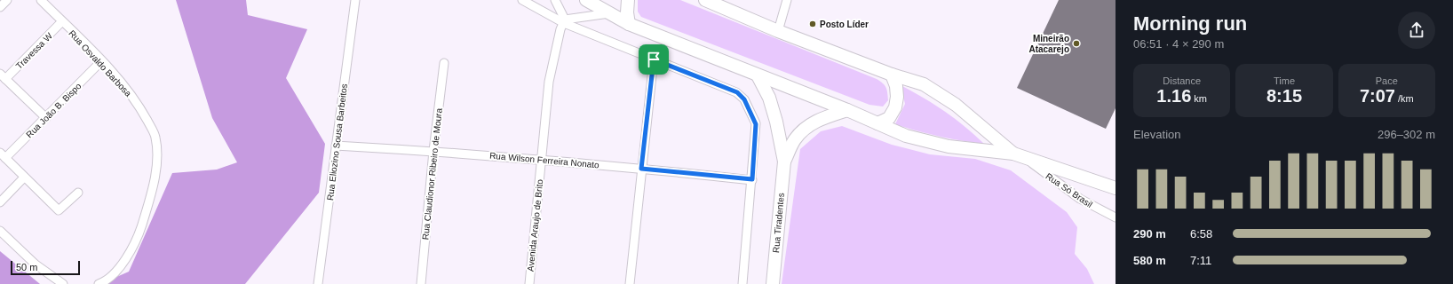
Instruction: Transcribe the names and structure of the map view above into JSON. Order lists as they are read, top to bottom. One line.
{"streets":{"main road":["Rua Tiradentes"],"street":["Travessa W","Rua Osvaldo Barbosa","Rua João B. Bispo","Rua Eliozino Sousa Barbeitos","Rua Wilson Ferreira Nonato","Rua Claudionor Ribeiro de Moura","Rua Só Brasil","Avenida Araujo de Brito"]},"crossings":[["Travessa W","Rua Osvaldo Barbosa"],["Rua Osvaldo Barbosa","Rua João B. Bispo"],["Rua Eliozino Sousa Barbeitos","Rua Wilson Ferreira Nonato"],["Rua Wilson Ferreira Nonato","Rua Claudionor Ribeiro de Moura"],["Rua Wilson Ferreira Nonato","Avenida Araujo de Brito"]],"places":["Posto Líder","Mineirão Atacarejo"],"scale_bar":"50 m","page":{"heading":["Morning run","06:51 · 4 × 290 m"],"stats":[["Distance","1.16 km"],["Time","8:15"],["Pace","7:07 /km"]],"chart":["Elevation","296–302 m"],"list":[{"name":"290 m","note":"6:58"},{"name":"580 m","note":"7:11"}],"scale":"50 m"}}
